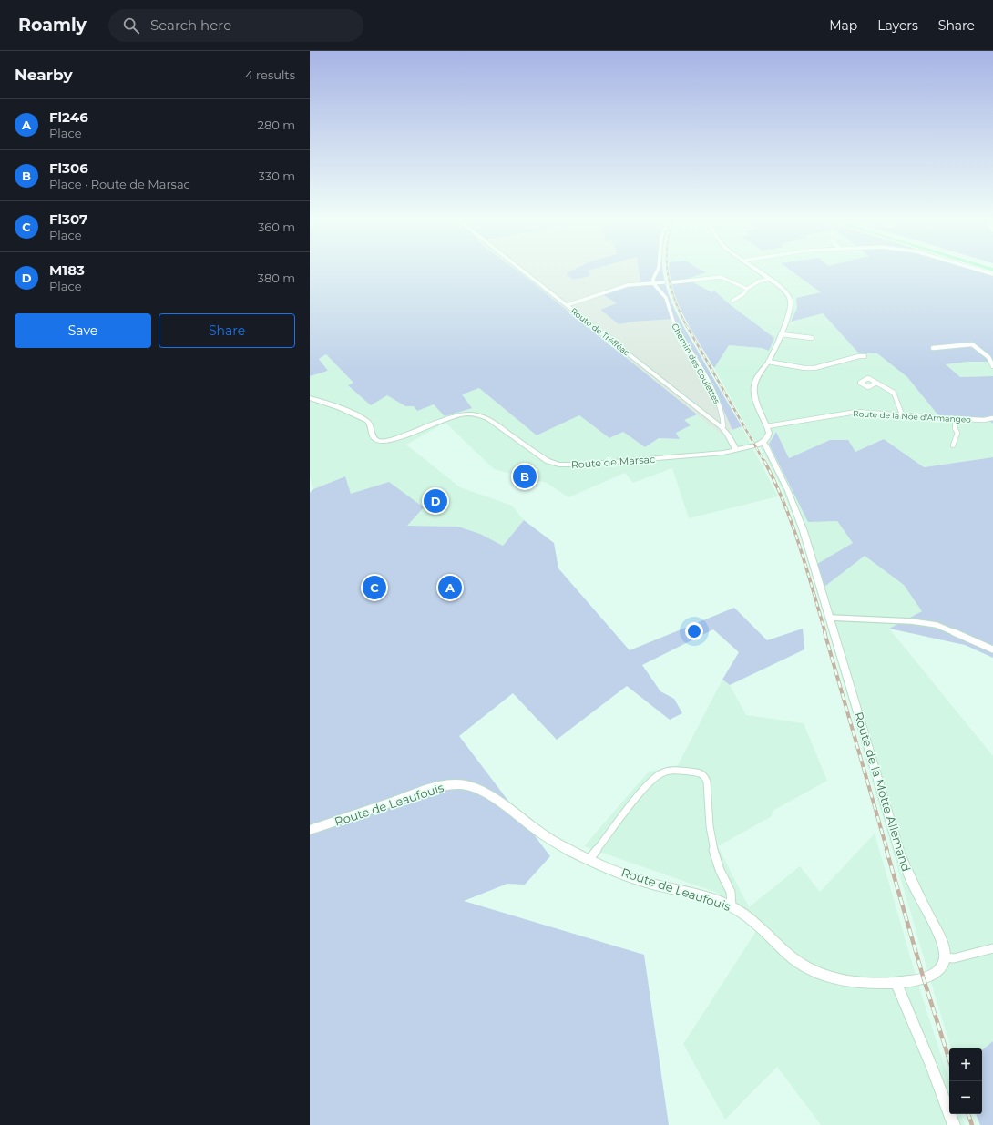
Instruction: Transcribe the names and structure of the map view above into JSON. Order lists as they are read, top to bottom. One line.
{"streets":{"street":["Route de Tréfféac","Chemin des Coulettes","Route de la Noë d'Armangeo","Route de Marsac","Route de la Motte Allemand","Route de Leaufouis"]},"crossings":[["Route de Tréfféac","Chemin des Coulettes"],["Route de Tréfféac","Route de Marsac"]],"page":{"header":"Roamly","search":"Search here","nav":["Map","Layers","Share"],"heading":["Nearby","4 results"],"list":[{"mark":"A","name":"Fl246","note":"Place","value":"280 m"},{"mark":"B","name":"Fl306","note":"Place · Route de Marsac","value":"330 m"},{"mark":"C","name":"Fl307","note":"Place","value":"360 m"},{"mark":"D","name":"M183","note":"Place","value":"380 m"}],"buttons":["Save","Share"],"pins":["B","D","A","C"],"map_buttons":["+","−"]}}
